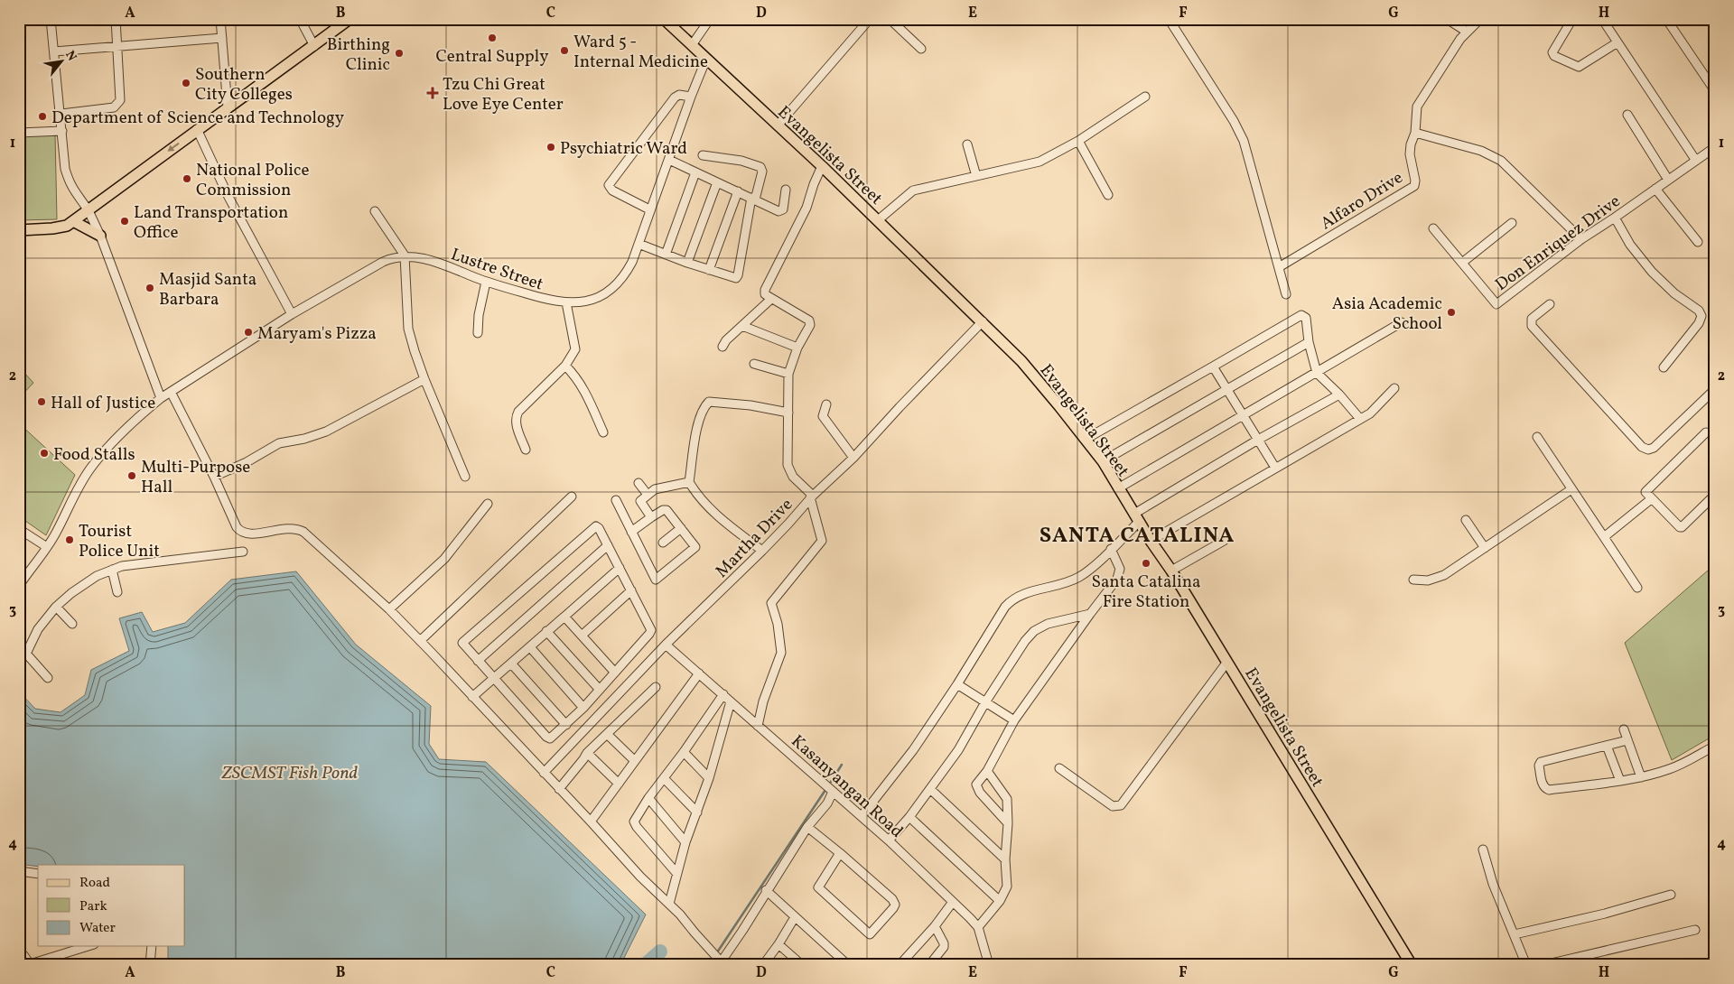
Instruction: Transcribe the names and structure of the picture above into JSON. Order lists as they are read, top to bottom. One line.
{"streets":{"main road":["Evangelista Street"],"street":["Alfaro Drive","Don Enriquez Drive","Lustre Street","Martha Drive","Kasanyangan Road"]},"crossings":[["Evangelista Street","Lustre Street"],["Evangelista Street","Martha Drive"],["Martha Drive","Kasanyangan Road"]],"districts":["SANTA CATALINA"],"water":["ZSCMST Fish Pond"],"places":{"other":["Central Supply","Ward 5 - Internal Medicine","Birthing Clinic","Southern City Colleges","Department of Science and Technology","Psychiatric Ward","National Police Commission","Land Transportation Office","Masjid Santa Barbara","Asia Academic School","Maryam's Pizza","Hall of Justice","Food Stalls","Multi-Purpose Hall","Tourist Police Unit","Santa Catalina Fire Station"],"health":["Tzu Chi Great Love Eye Center"]},"legend":["Road","Park","Water"],"north":"top right","grid":{"columns":["A","B","C","D","E","F","G","H"],"rows":["1","2","3","4"]}}
